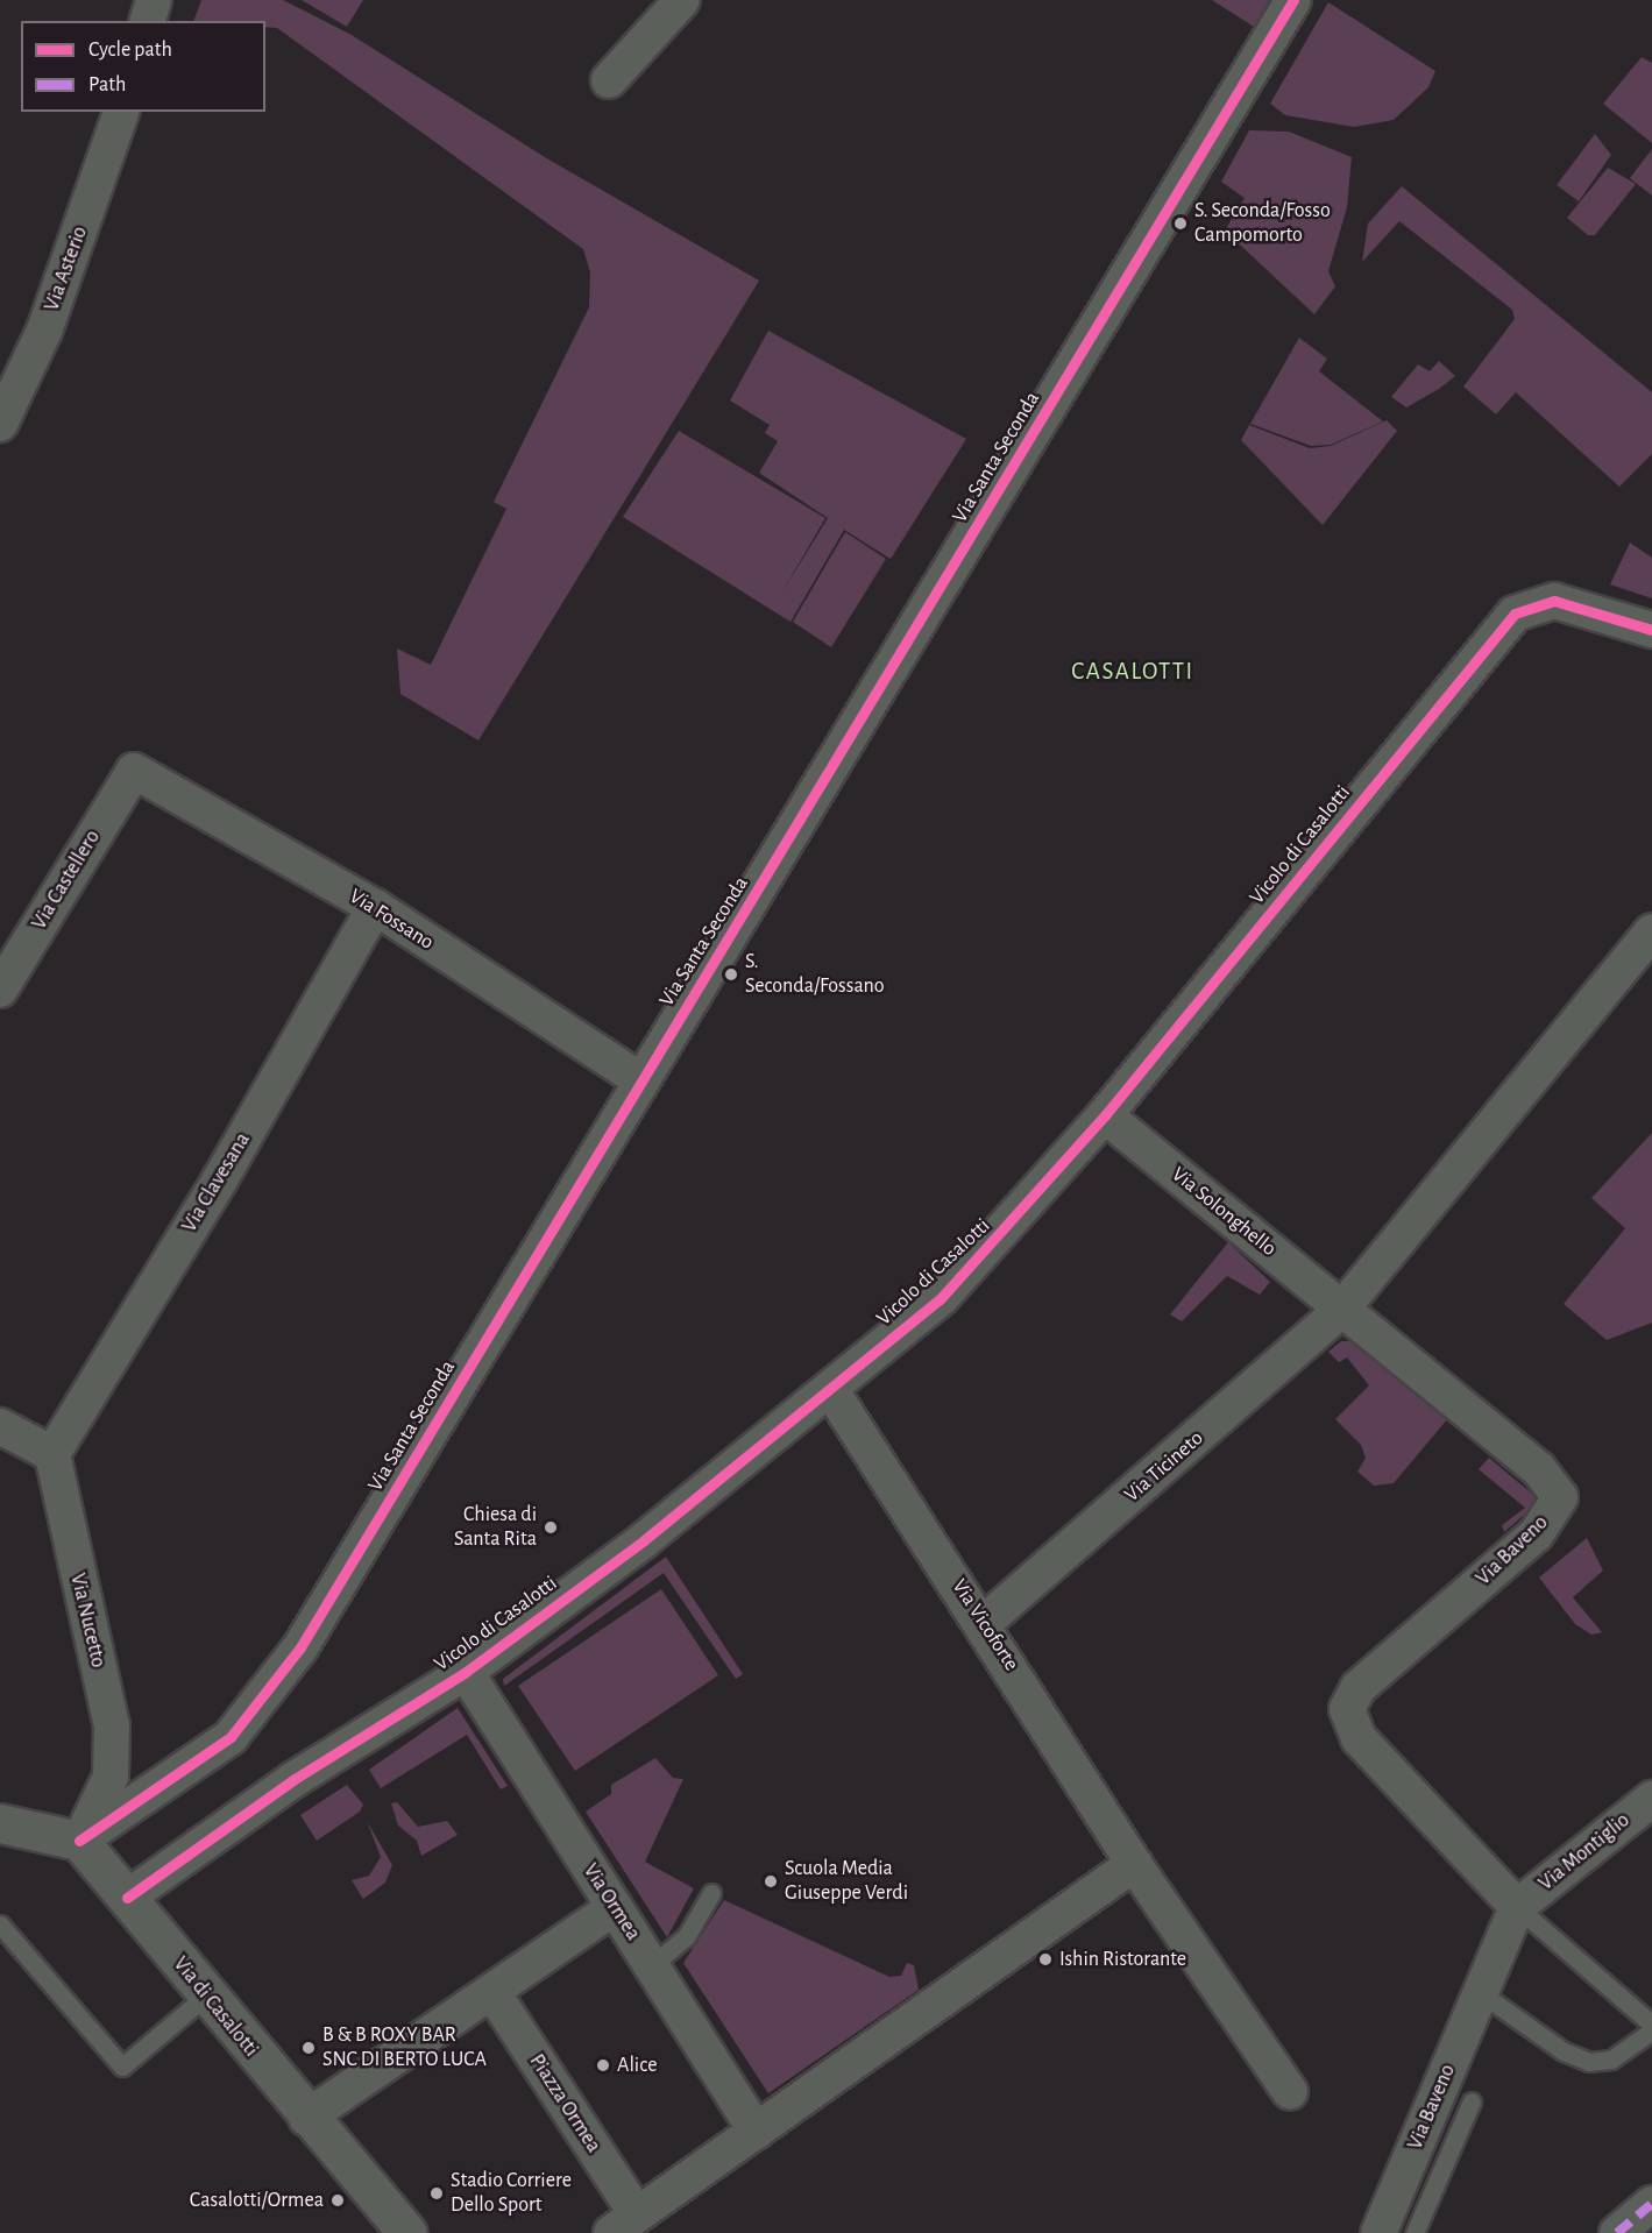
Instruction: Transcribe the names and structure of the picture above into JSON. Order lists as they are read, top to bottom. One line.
{"streets":{"street":["Via Asterio","Via Santa Seconda","Vicolo di Casalotti","Via Castellero","Via Fossano","Via Clavesana","Via Solonghello","Via Ticineto","Via Baveno","Via Nucetto","Via Vicoforte","Via Montiglio","Via Ormea","Via di Casalotti","Piazza Ormea"]},"crossings":[["Via Santa Seconda","Via Fossano"],["Via Santa Seconda","Via Nucetto"],["Via Santa Seconda","Via di Casalotti"],["Vicolo di Casalotti","Via Solonghello"],["Vicolo di Casalotti","Via Vicoforte"],["Vicolo di Casalotti","Via Ormea"],["Vicolo di Casalotti","Via di Casalotti"],["Via Castellero","Via Fossano"],["Via Fossano","Via Clavesana"],["Via Clavesana","Via Nucetto"],["Via Solonghello","Via Ticineto"],["Via Solonghello","Via Baveno"],["Via Ticineto","Via Baveno"],["Via Ticineto","Via Vicoforte"],["Via Baveno","Via Montiglio"],["Via Nucetto","Via di Casalotti"],["Via Ormea","Piazza Ormea"]],"districts":["CASALOTTI"],"places":["S. Seconda/Fosso Campomorto","S. Seconda/Fossano","Chiesa di Santa Rita","Scuola Media Giuseppe Verdi","Ishin Ristorante","B & B ROXY BAR SNC DI BERTO LUCA","Alice","Stadio Corriere Dello Sport","Casalotti/Ormea"],"legend":["Cycle path","Path"]}
